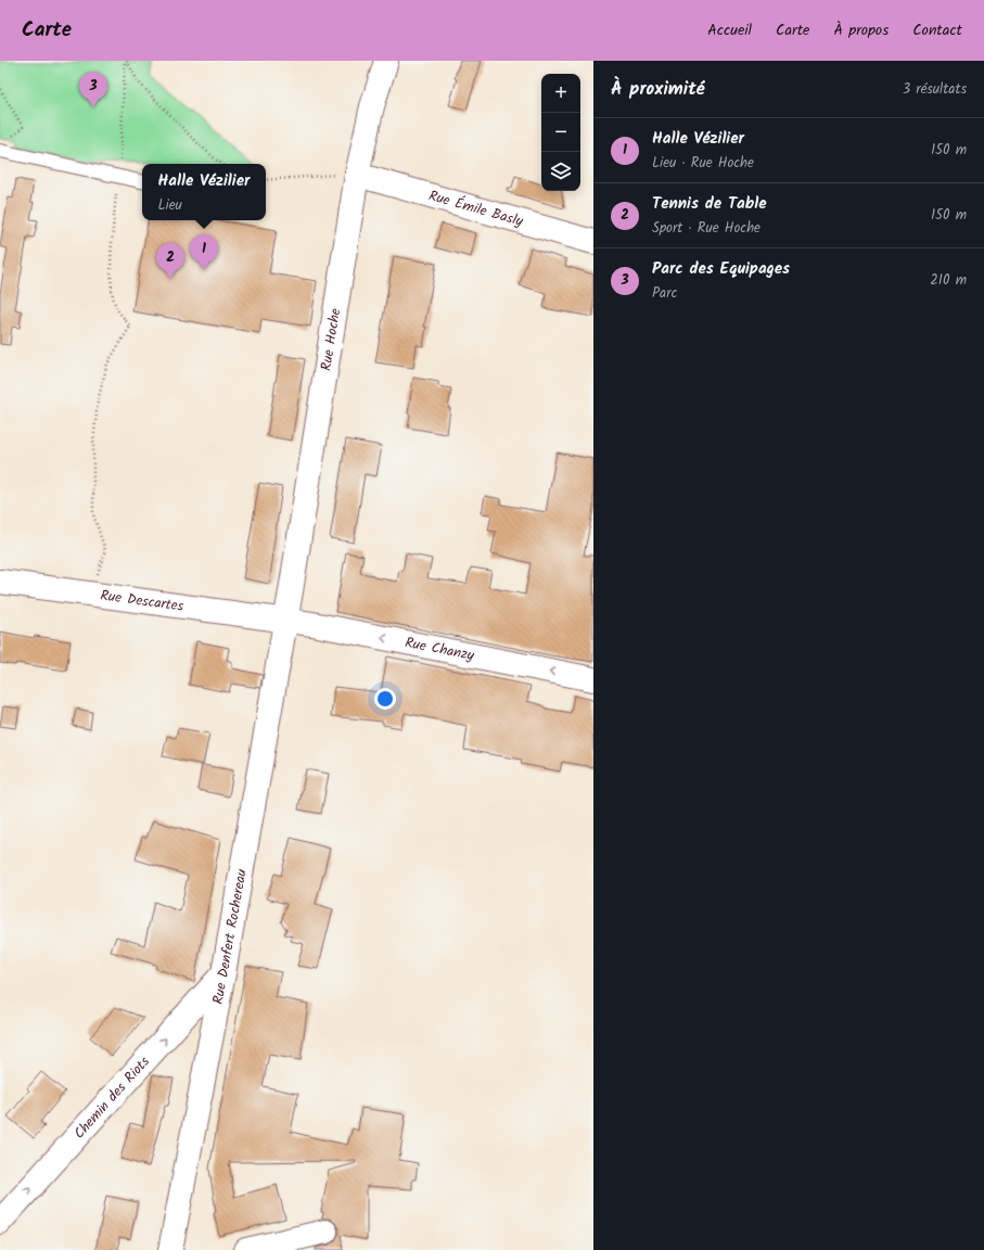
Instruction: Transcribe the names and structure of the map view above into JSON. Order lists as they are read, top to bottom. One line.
{"streets":{"street":["Rue Émile Basly","Rue Hoche","Rue Descartes","Rue Chanzy","Rue Denfert Rochereau","Chemin des Riots"]},"crossings":[["Rue Émile Basly","Rue Hoche"],["Rue Hoche","Rue Descartes"],["Rue Hoche","Rue Chanzy"],["Rue Hoche","Rue Denfert Rochereau"],["Rue Descartes","Rue Chanzy"],["Rue Descartes","Rue Denfert Rochereau"],["Rue Chanzy","Rue Denfert Rochereau"],["Rue Denfert Rochereau","Chemin des Riots"]],"one_way":["Rue Chanzy","Chemin des Riots"],"page":{"header":"Carte","nav":["Accueil","Carte","À propos","Contact"],"heading":["À proximité","3 résultats"],"pins":["3","1","2"],"map_buttons":["+","−"],"list":[{"mark":"1","name":"Halle Vézilier","note":"Lieu · Rue Hoche","value":"150 m"},{"mark":"2","name":"Tennis de Table","note":"Sport · Rue Hoche","value":"150 m"},{"mark":"3","name":"Parc des Equipages","note":"Parc","value":"210 m"}],"popup":["Halle Vézilier","Lieu"]}}
